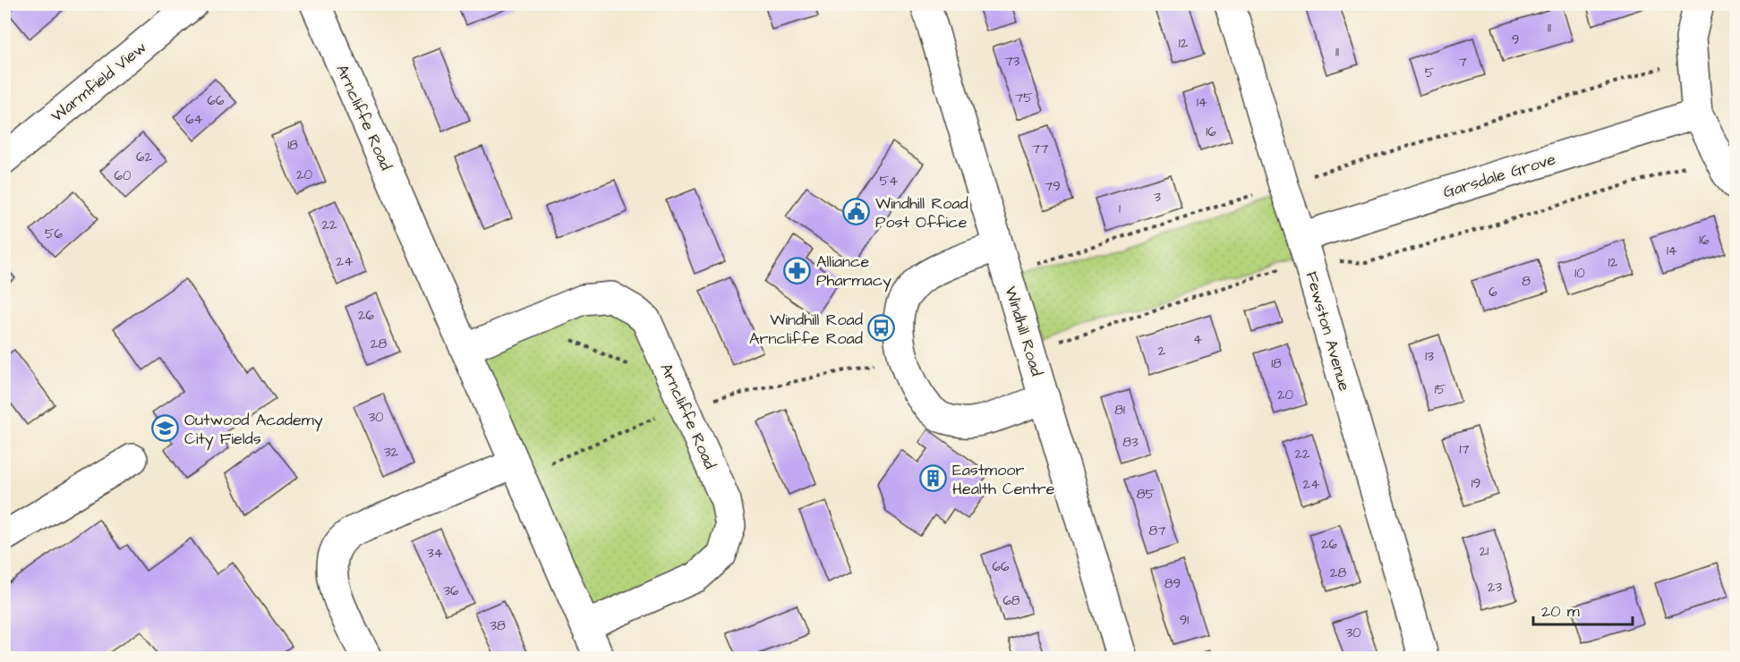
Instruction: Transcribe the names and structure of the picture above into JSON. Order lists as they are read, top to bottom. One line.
{"streets":{"street":["Warmfield View","Arncliffe Road","Garsdale Grove","Windhill Road","Fewston Avenue"]},"crossings":[["Garsdale Grove","Fewston Avenue"]],"places":{"public building":["Windhill Road Post Office"],"pharmacy":["Alliance Pharmacy"],"bus stop":["Windhill Road Arncliffe Road"],"school or university":["Outwood Academy City Fields"],"building":["Eastmoor Health Centre"]},"house_numbers":["11","9","12","11","73","7","5","75","66","14","64","16","18","77","62","20","60","54","79","3","1","22","56","16","14","24","12","10","8","6","26","4","28","2","13","18","15","20","81","30","83","17","32","22","19","24","85","87","26","21","34","66","28","89","23","36","68","91","38","30"],"scale_bar":"20 m"}
